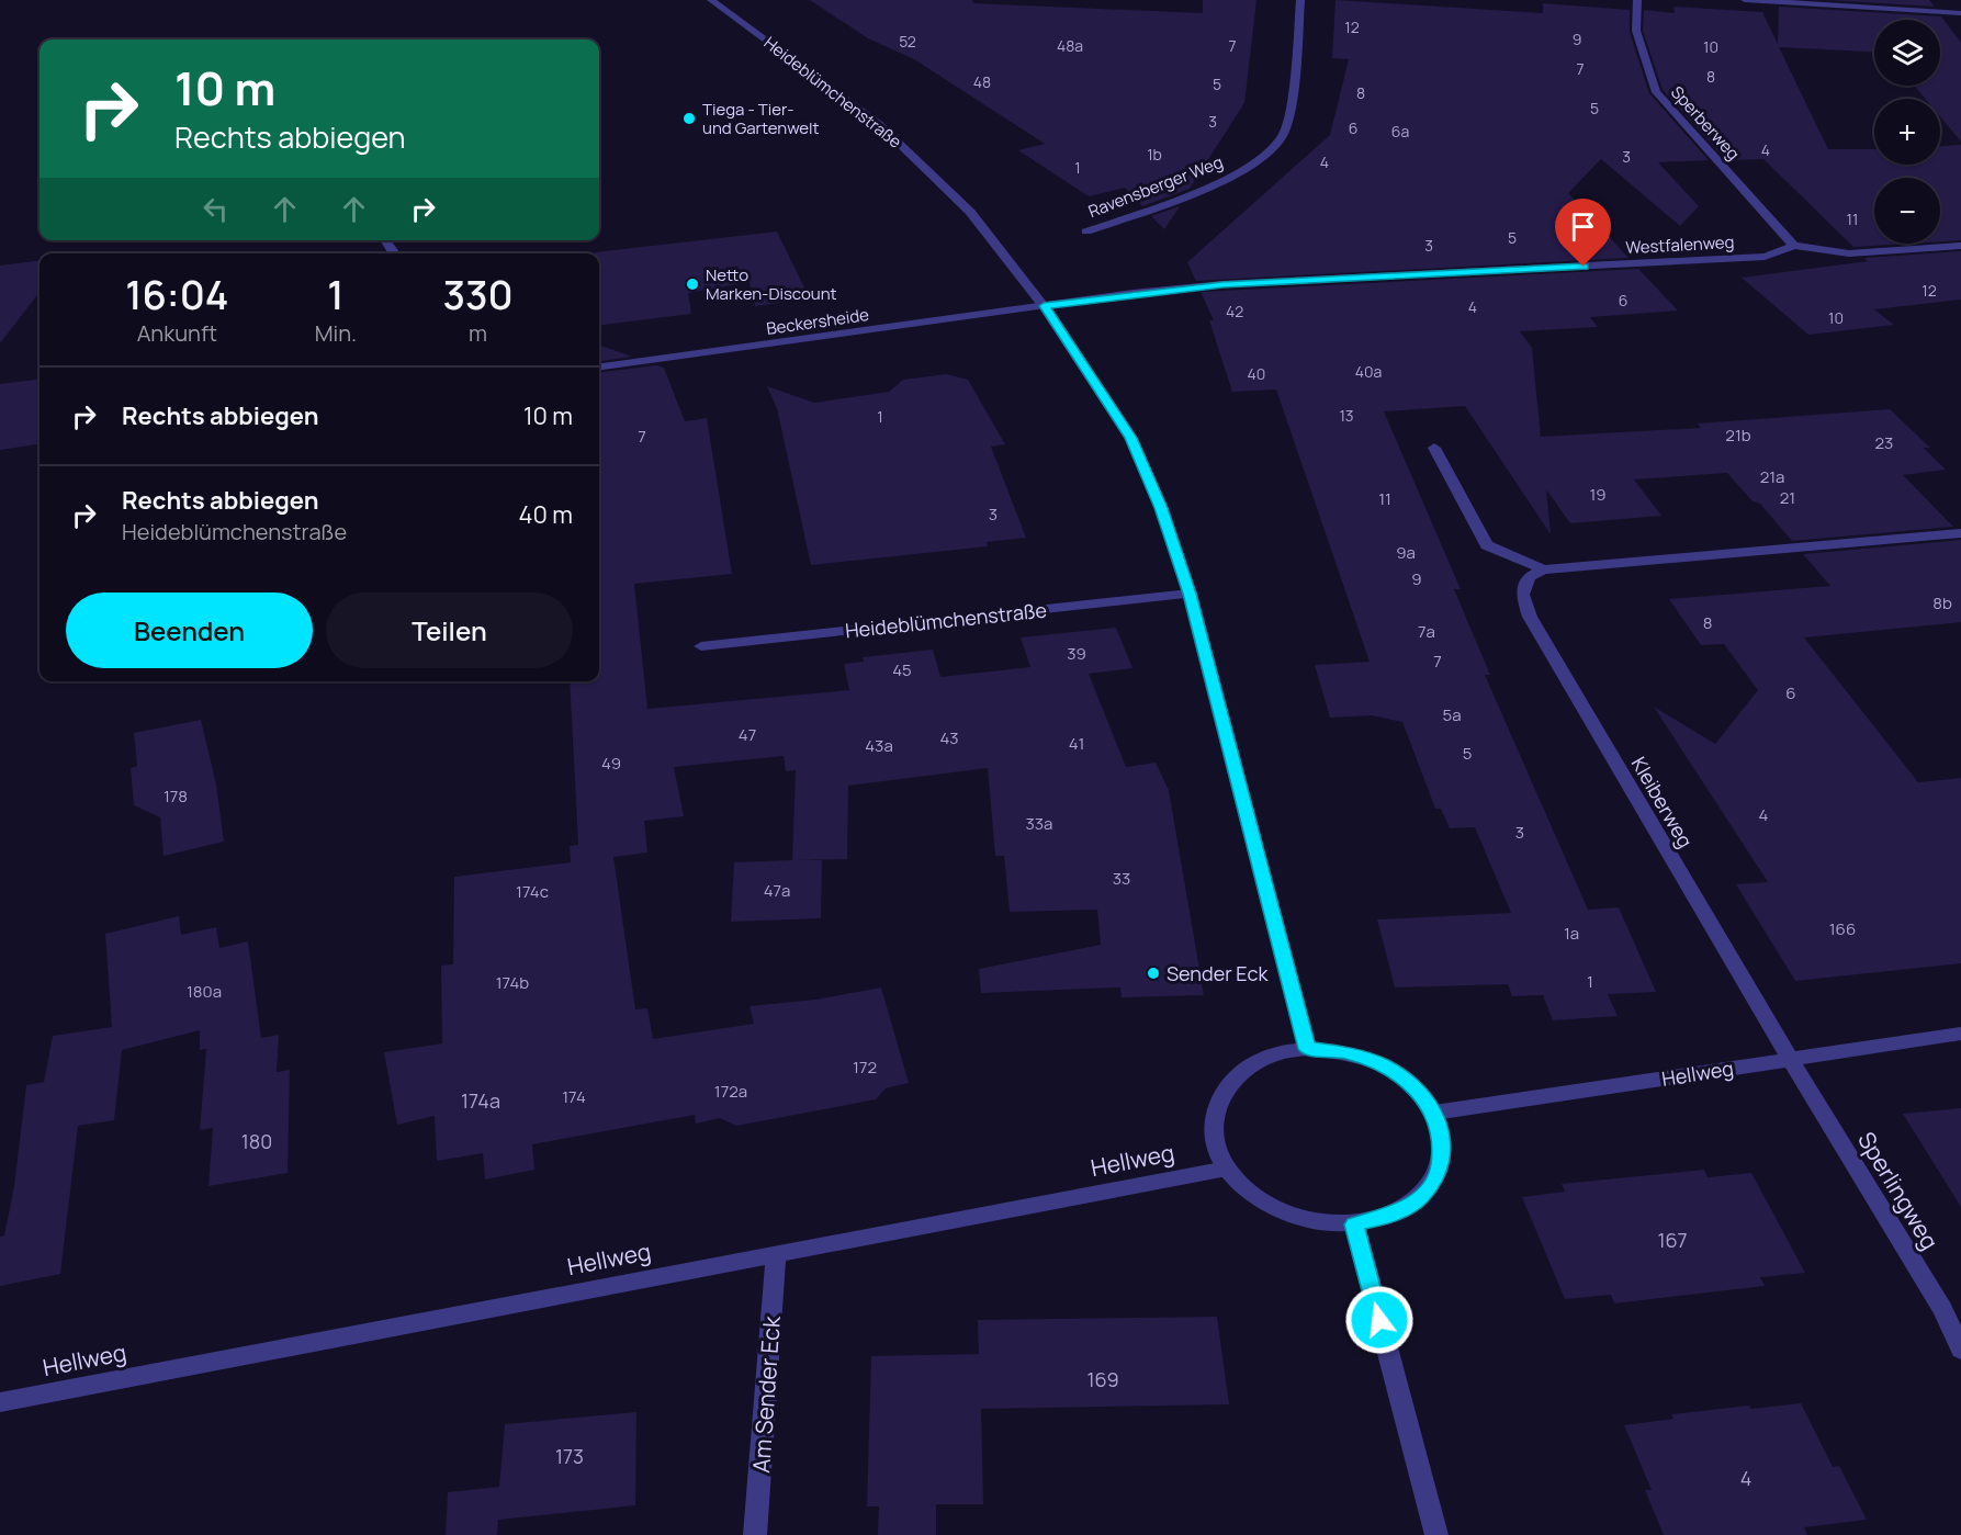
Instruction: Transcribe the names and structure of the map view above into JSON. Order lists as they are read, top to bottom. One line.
{"streets":{"street":["Heideblümchenstraße","Sperberweg","Ravensberger Weg","Westfalenweg","Beckersheide","Kleiberweg","Hellweg","Sperlingweg","Am Sender Eck"]},"crossings":[["Heideblümchenstraße","Westfalenweg"],["Heideblümchenstraße","Beckersheide"],["Heideblümchenstraße","Hellweg"],["Sperberweg","Westfalenweg"],["Westfalenweg","Beckersheide"],["Kleiberweg","Hellweg"],["Kleiberweg","Sperlingweg"],["Hellweg","Sperlingweg"],["Hellweg","Am Sender Eck"]],"places":["Tiega - Tier- und Gartenwelt","Netto Marken-Discount","Sender Eck"],"house_numbers":["12","9","52","48a","7","10","7","8","48","5","8","5","3","6","6a","4","1b","3","4","1","11","5","3","12","6","4","42","10","40a","40","13","1","21b","7","23","21a","19","21","11","3","9a","9","8b","8","7a","39","7","45","6","5a","47","43","41","43a","5","49","178","4","33a","3","33","47a","174c","166","1a","1","174b","180a","172","172a","174","174a","180","167","169","173","4"],"page":{"map_buttons":["+","−"],"turn":["10 m","Rechts abbiegen"],"eta":["16:04","Ankunft","1","Min.","330","m"],"list":[{"name":"Rechts abbiegen","value":"10 m"},{"name":"Rechts abbiegen","note":"Heideblümchenstraße","value":"40 m"}],"buttons":["Beenden","Teilen"]}}
